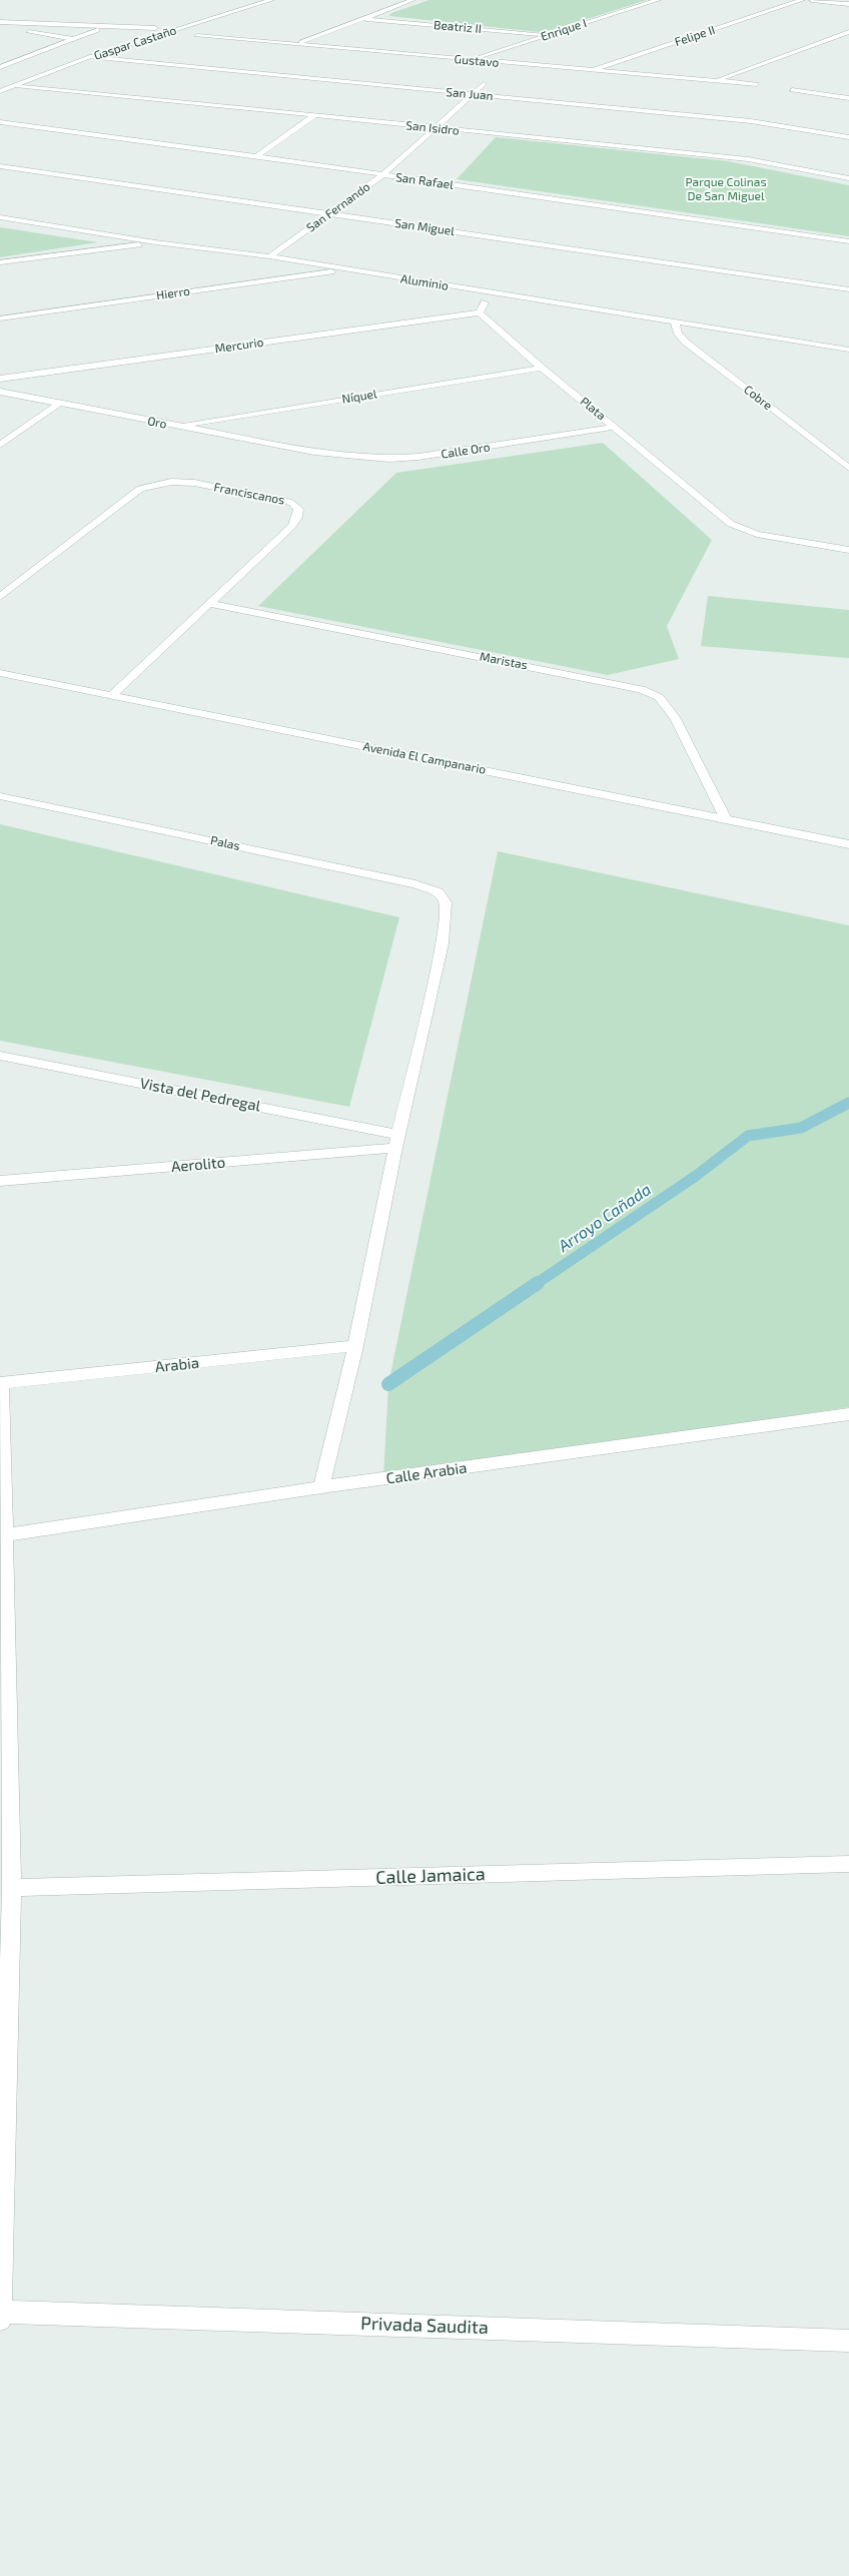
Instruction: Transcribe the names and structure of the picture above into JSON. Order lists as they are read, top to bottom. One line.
{"streets":{"street":["Beatriz II","Enrique I","Felipe II","Gaspar Castaño","Gustavo","San Juan","San Isidro","San Rafael","San Fernando","San Miguel","Aluminio","Hierro","Mercurio","Níquel","Cobre","Plata","Oro","Calle Oro","Franciscanos","Maristas","Avenida El Campanario","Palas","Vista del Pedregal","Aerolito","Arabia","Calle Arabia","Calle Jamaica","Privada Saudita"]},"crossings":[["Beatriz II","Enrique I"],["Enrique I","Gustavo"],["Felipe II","Gustavo"],["Gaspar Castaño","San Juan"],["Gaspar Castaño","San Isidro"],["San Juan","San Fernando"],["San Isidro","San Fernando"],["San Rafael","San Fernando"],["San Fernando","San Miguel"],["San Fernando","Aluminio"],["Aluminio","Hierro"],["Aluminio","Cobre"],["Mercurio","Plata"],["Níquel","Plata"],["Níquel","Oro"],["Plata","Calle Oro"],["Oro","Calle Oro"],["Franciscanos","Maristas"],["Franciscanos","Avenida El Campanario"],["Maristas","Avenida El Campanario"],["Palas","Vista del Pedregal"],["Palas","Aerolito"],["Vista del Pedregal","Aerolito"]],"water":["Arroyo Cañada"],"parks":["Parque Colinas De San Miguel"]}
